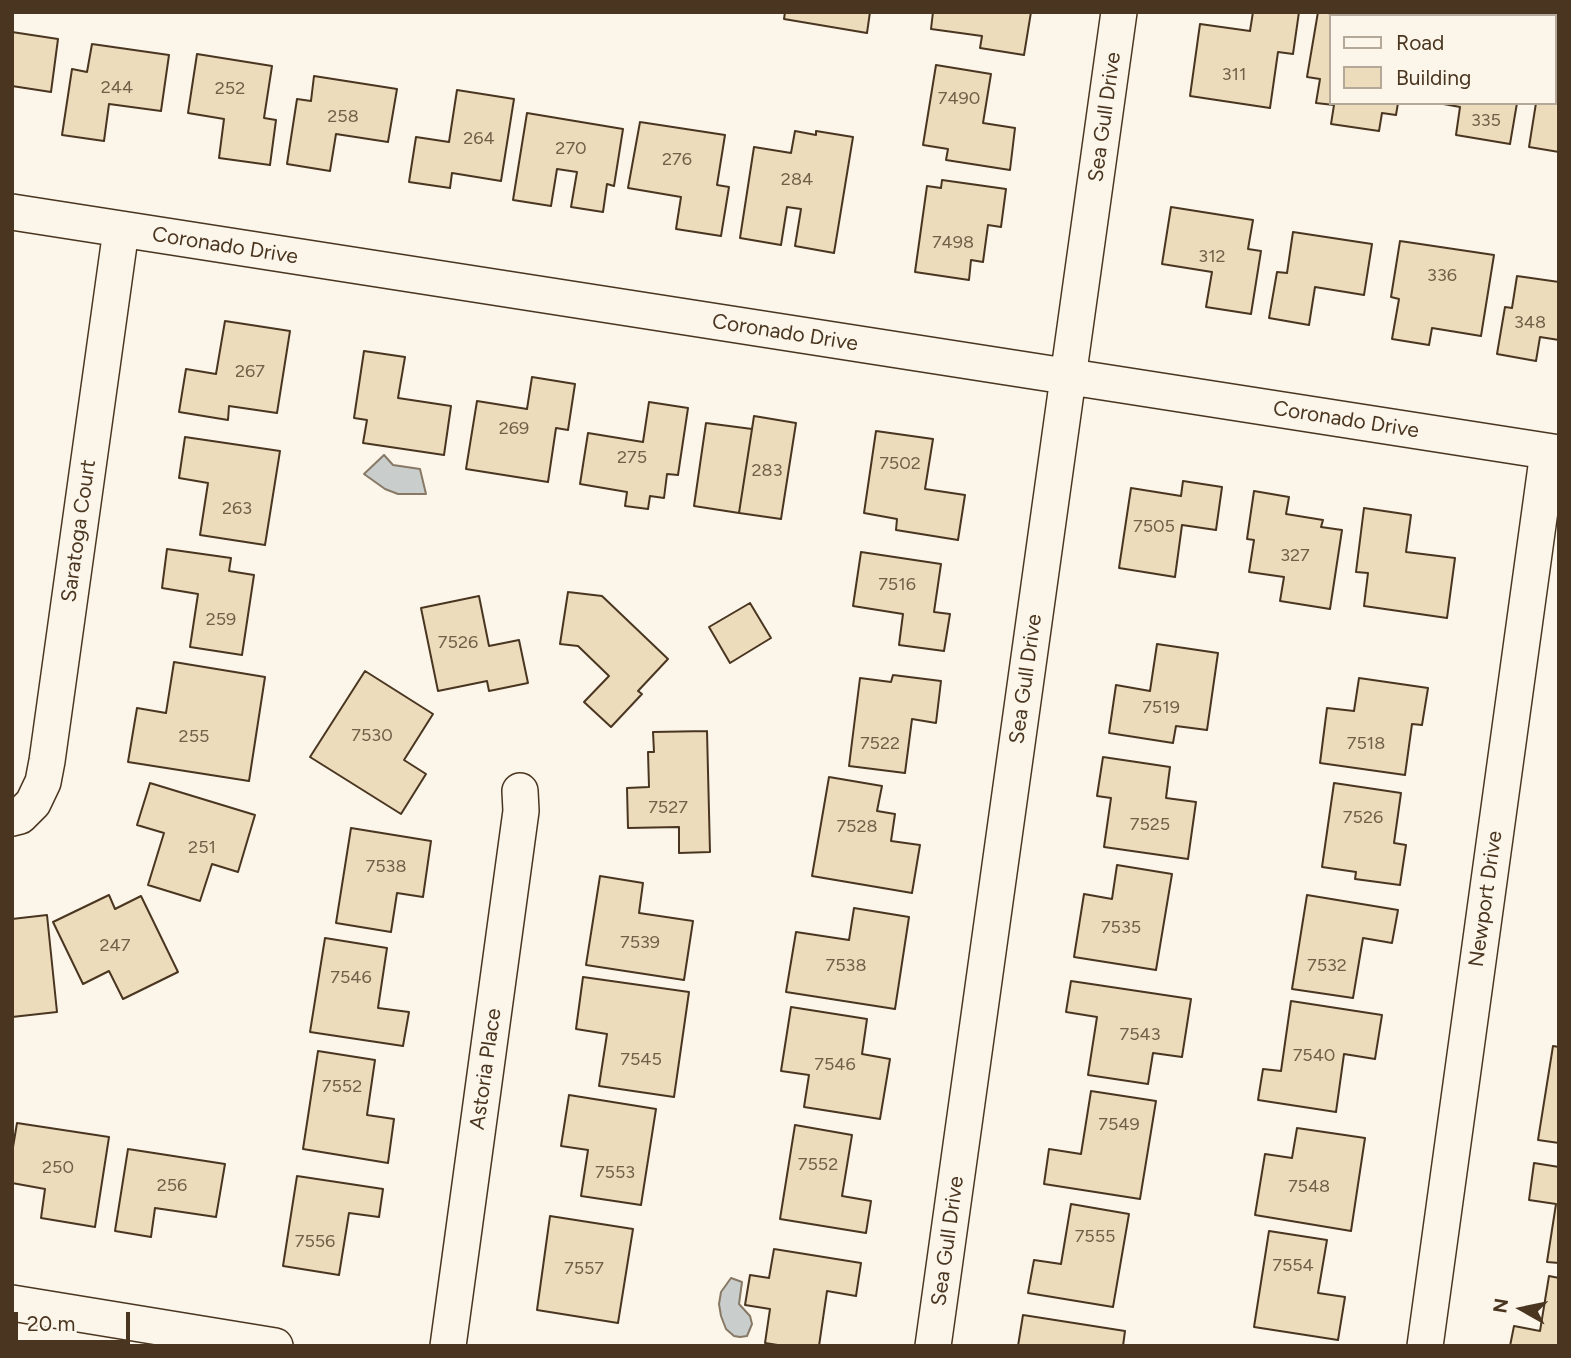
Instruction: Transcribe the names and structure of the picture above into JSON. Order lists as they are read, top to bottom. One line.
{"streets":{"street":["Sea Gull Drive","Coronado Drive","Saratoga Court","Newport Drive","Astoria Place"]},"crossings":[["Sea Gull Drive","Coronado Drive"],["Coronado Drive","Saratoga Court"],["Coronado Drive","Newport Drive"]],"house_numbers":["311","244","252","7490","258","335","264","270","276","284","7498","312","336","348","267","269","275","7502","283","263","7505","327","7516","259","7526","7519","7530","255","7522","7518","7527","7526","7525","7528","251","7538","7535","7539","247","7538","7532","7546","7543","7540","7545","7546","7552","7549","7552","250","7553","256","7548","7555","7556","7554","7557"],"legend":["Road","Building"],"scale_bar":"20 m","north":"left"}
